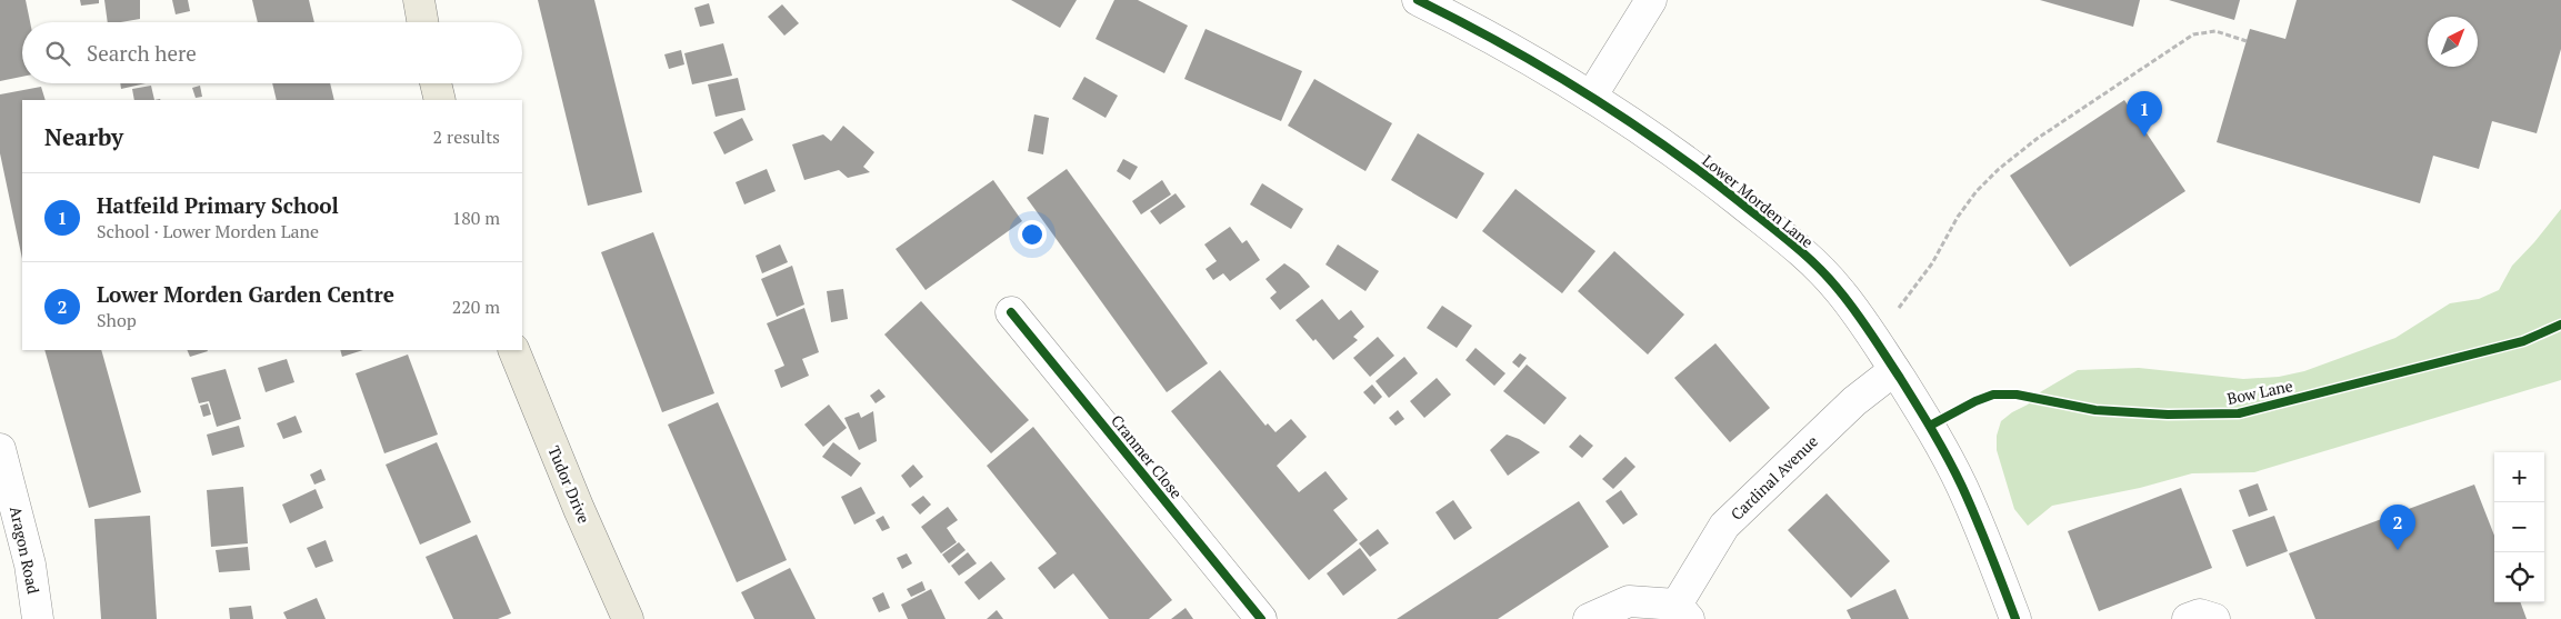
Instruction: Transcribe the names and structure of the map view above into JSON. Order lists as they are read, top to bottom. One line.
{"streets":{"main road":["Tudor Drive"],"street":["Lower Morden Lane","Cranmer Close","Cardinal Avenue","Aragon Road"],"cycle path":["Bow Lane"]},"crossings":[["Lower Morden Lane","Cardinal Avenue"]],"north":"top right","page":{"search":"Search here","pins":["1","2"],"heading":["Nearby","2 results"],"list":[{"mark":"1","name":"Hatfeild Primary School","note":"School · Lower Morden Lane","value":"180 m"},{"mark":"2","name":"Lower Morden Garden Centre","note":"Shop","value":"220 m"}],"map_buttons":["+","−"]}}
